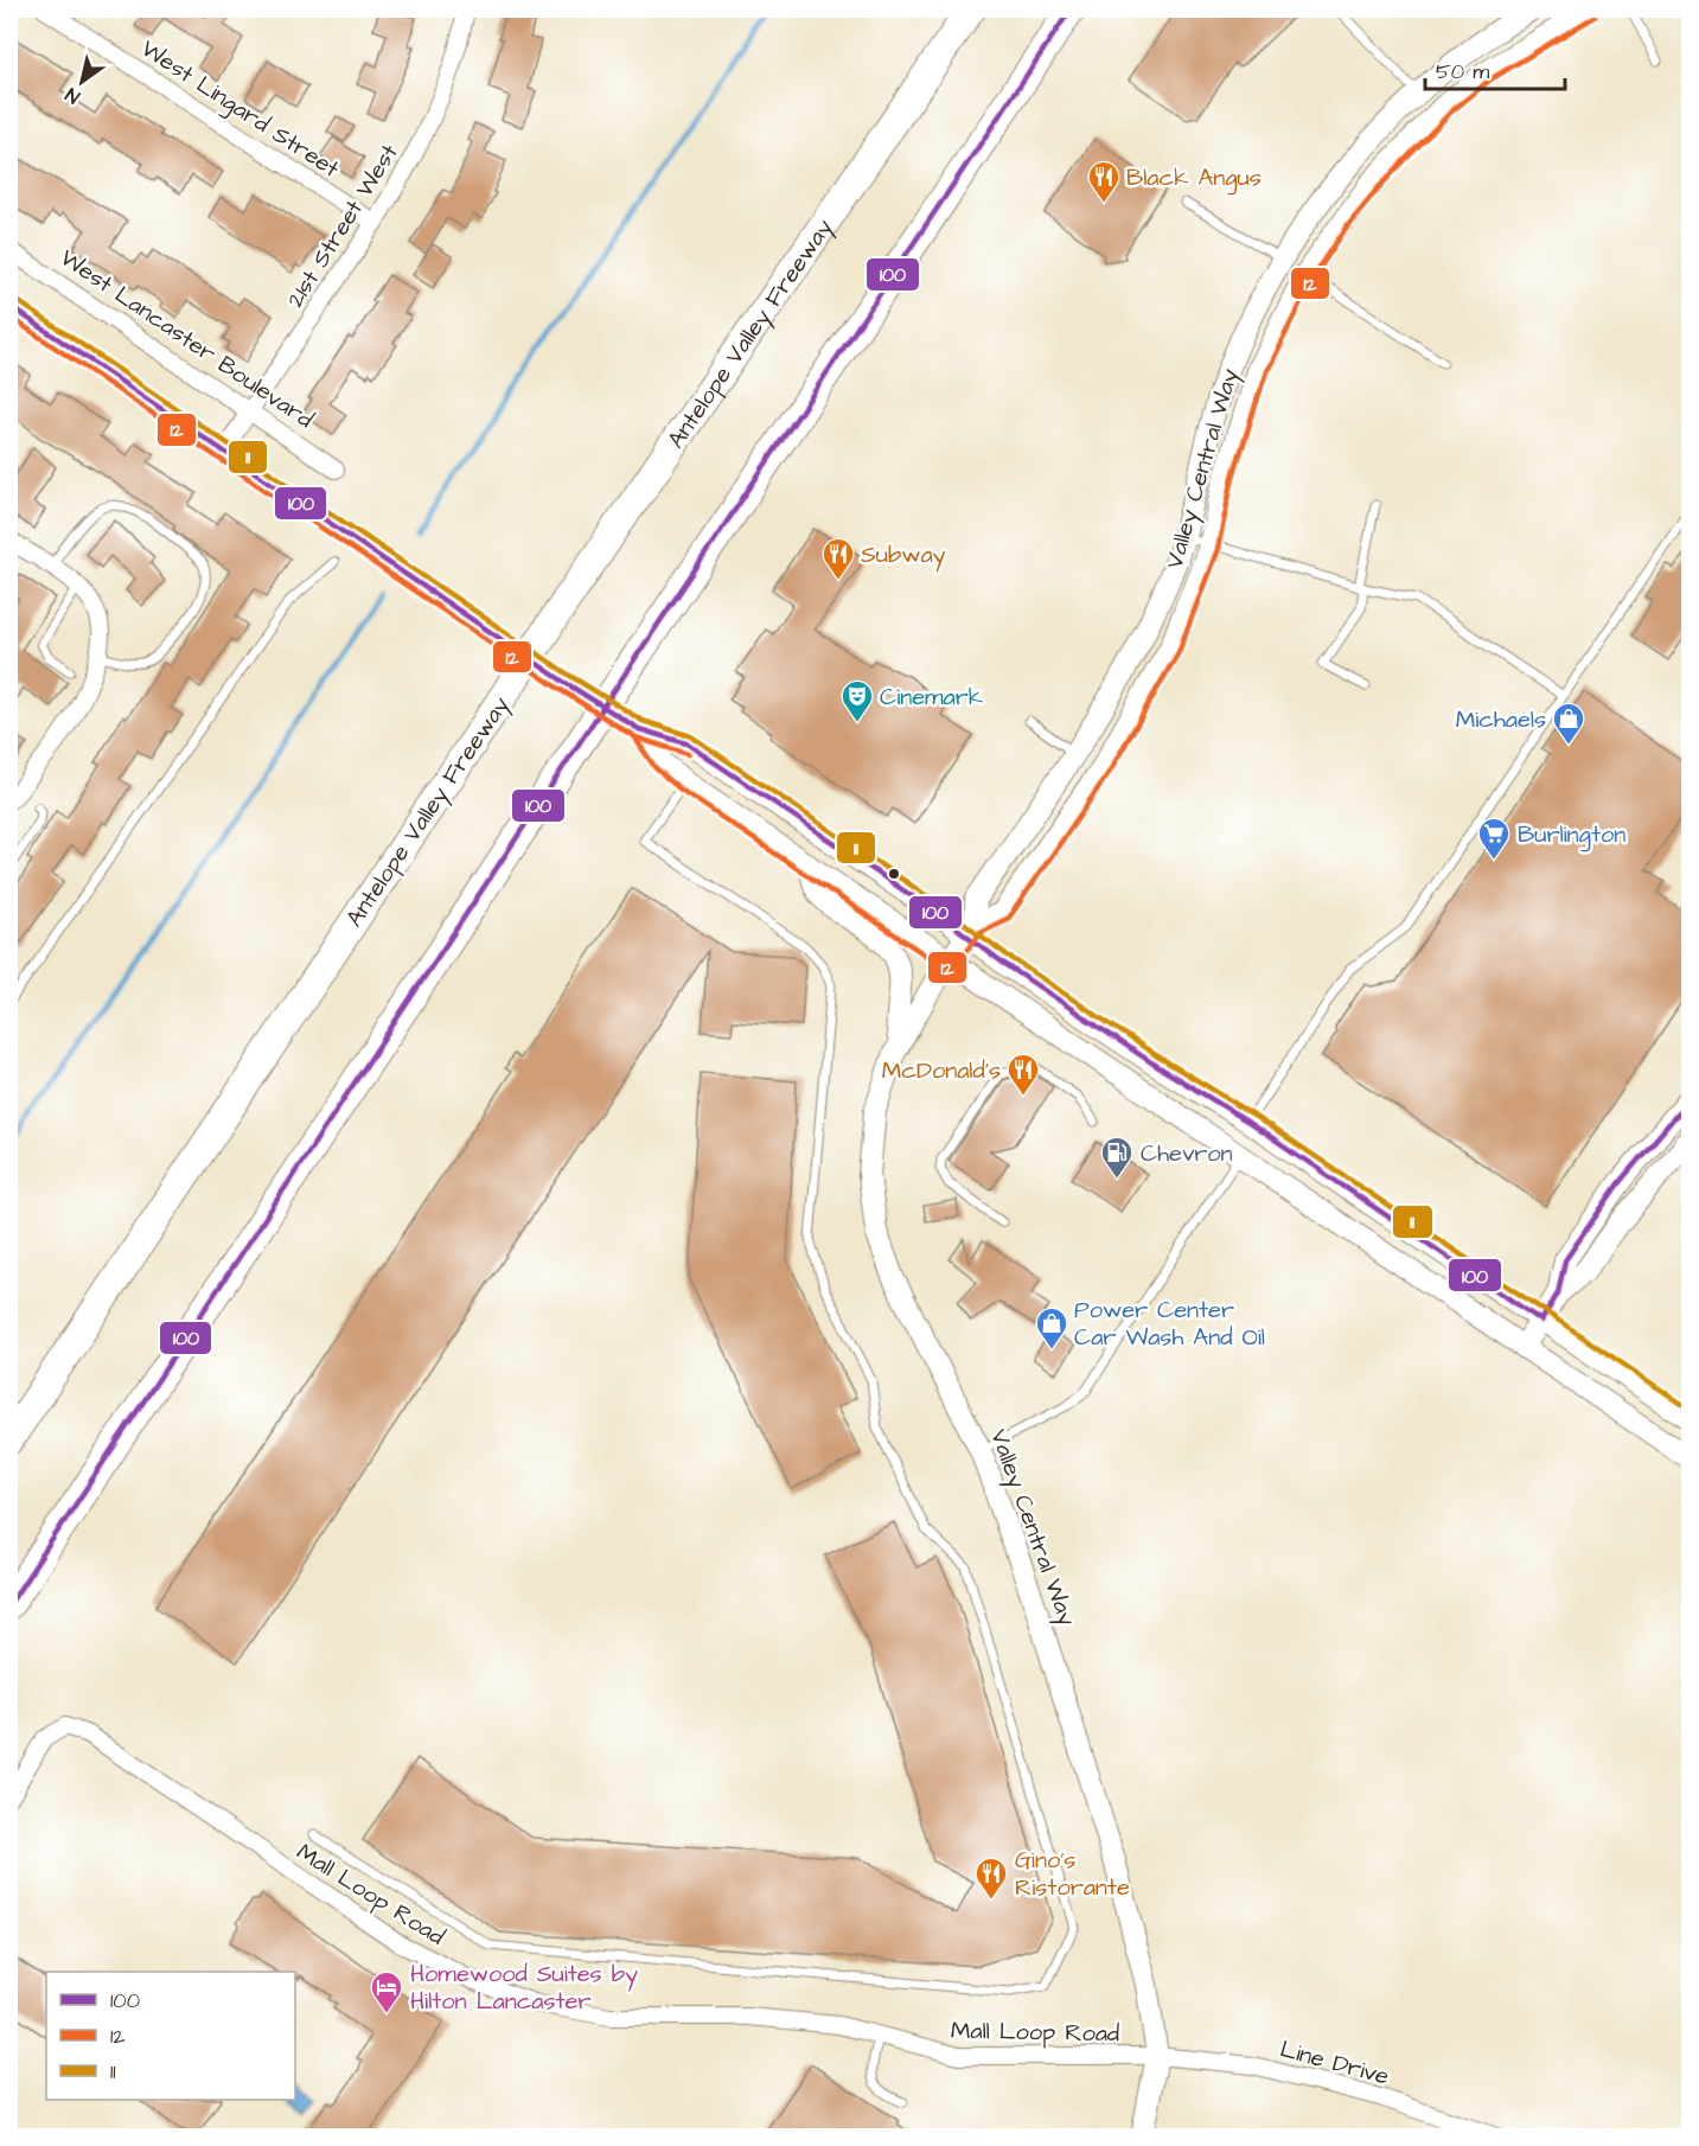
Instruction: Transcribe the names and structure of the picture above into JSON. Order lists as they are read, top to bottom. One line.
{"streets":{"highway":["Antelope Valley Freeway"],"street":["West Lingard Street","21st Street West","West Lancaster Boulevard","Valley Central Way","Mall Loop Road","Line Drive"]},"crossings":[["West Lingard Street","21st Street West"],["21st Street West","West Lancaster Boulevard"],["Valley Central Way","Mall Loop Road"],["Valley Central Way","Line Drive"],["Mall Loop Road","Line Drive"]],"places":{"restaurant":["Black Angus","Subway","McDonald's","Gino's Ristorante"],"theatre":["Cinemark"],"shop":["Michaels","Power Center Car Wash And Oil"],"supermarket":["Burlington"],"fuel station":["Chevron"],"hotel":["Homewood Suites by Hilton Lancaster"]},"lines":["transit line 100","transit line 12","transit line 11"],"legend":["100","12","11"],"scale_bar":"50 m","north":"bottom left"}
